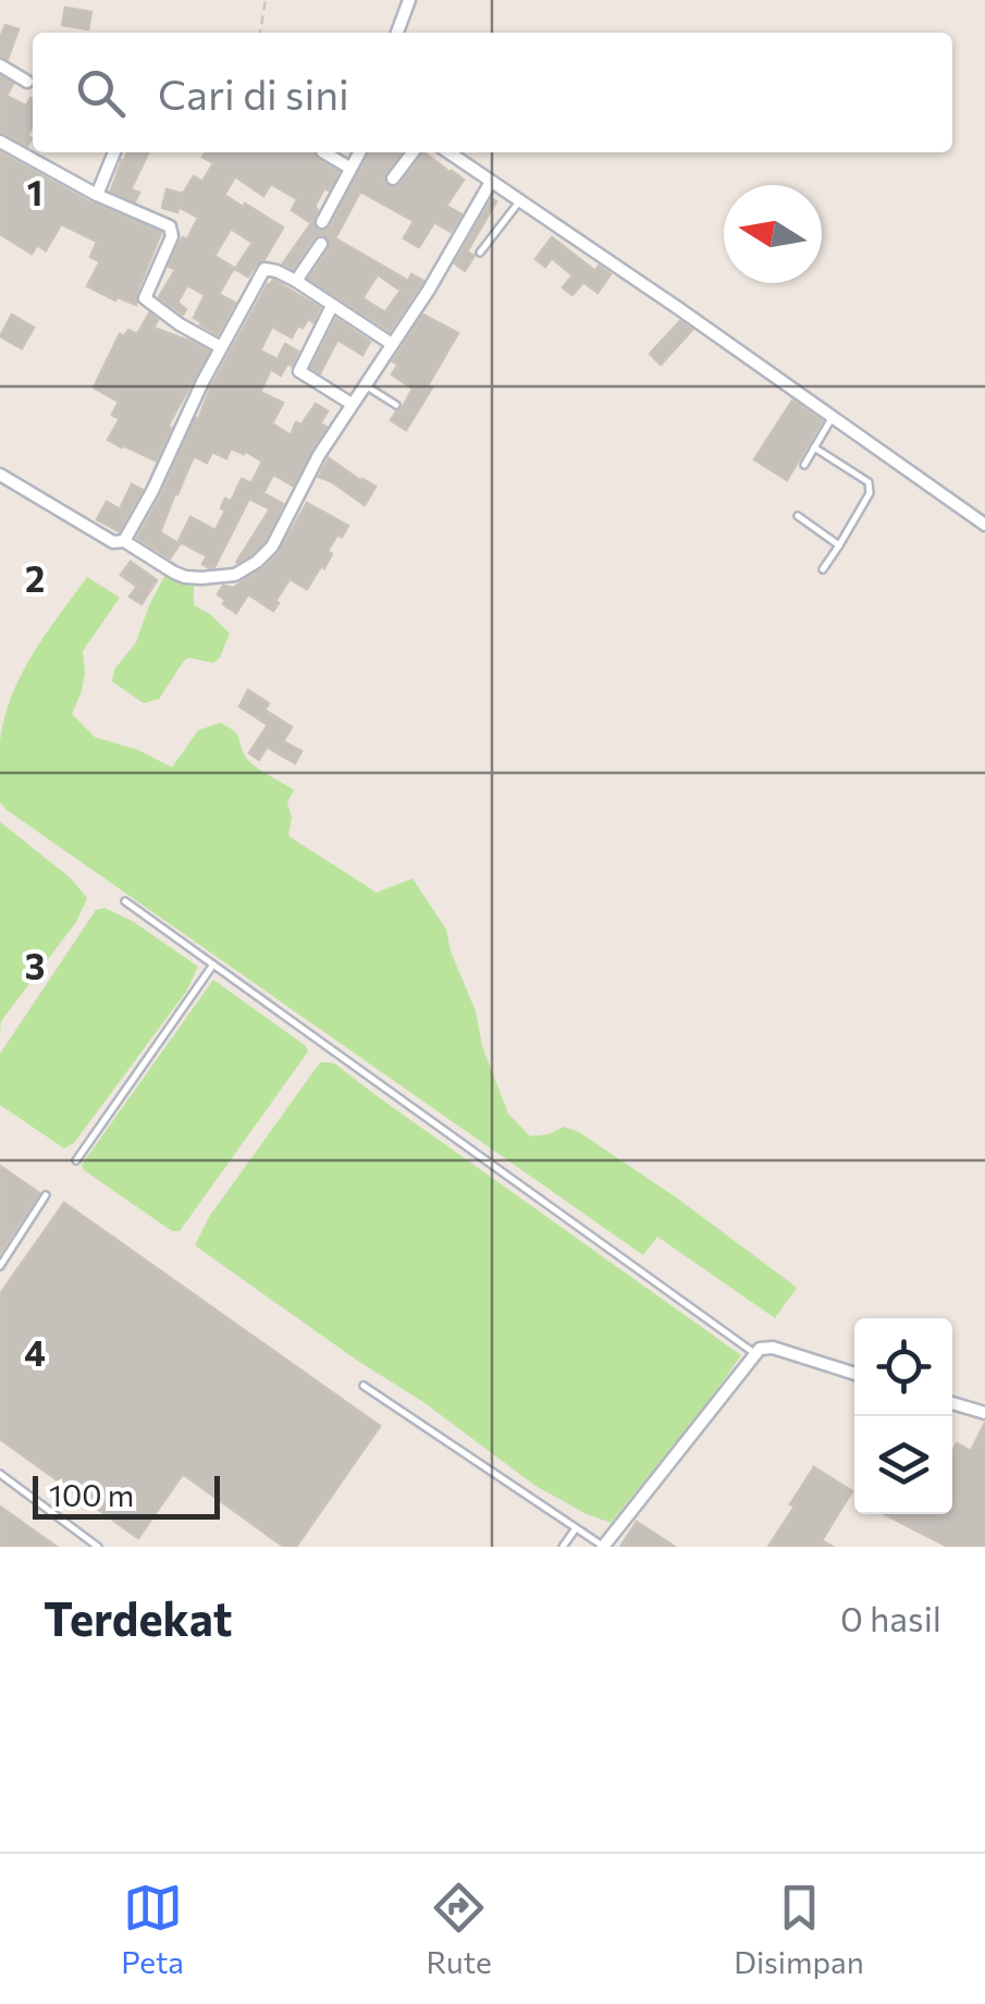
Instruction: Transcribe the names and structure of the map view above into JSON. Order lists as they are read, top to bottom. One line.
{"scale_bar":"100 m","north":"left","page":{"search":"Cari di sini","scale":"100 m","heading":["Terdekat","0 hasil"],"nav":["Peta","Rute","Disimpan"]},"grid":{"rows":["1","2","3","4"]}}
